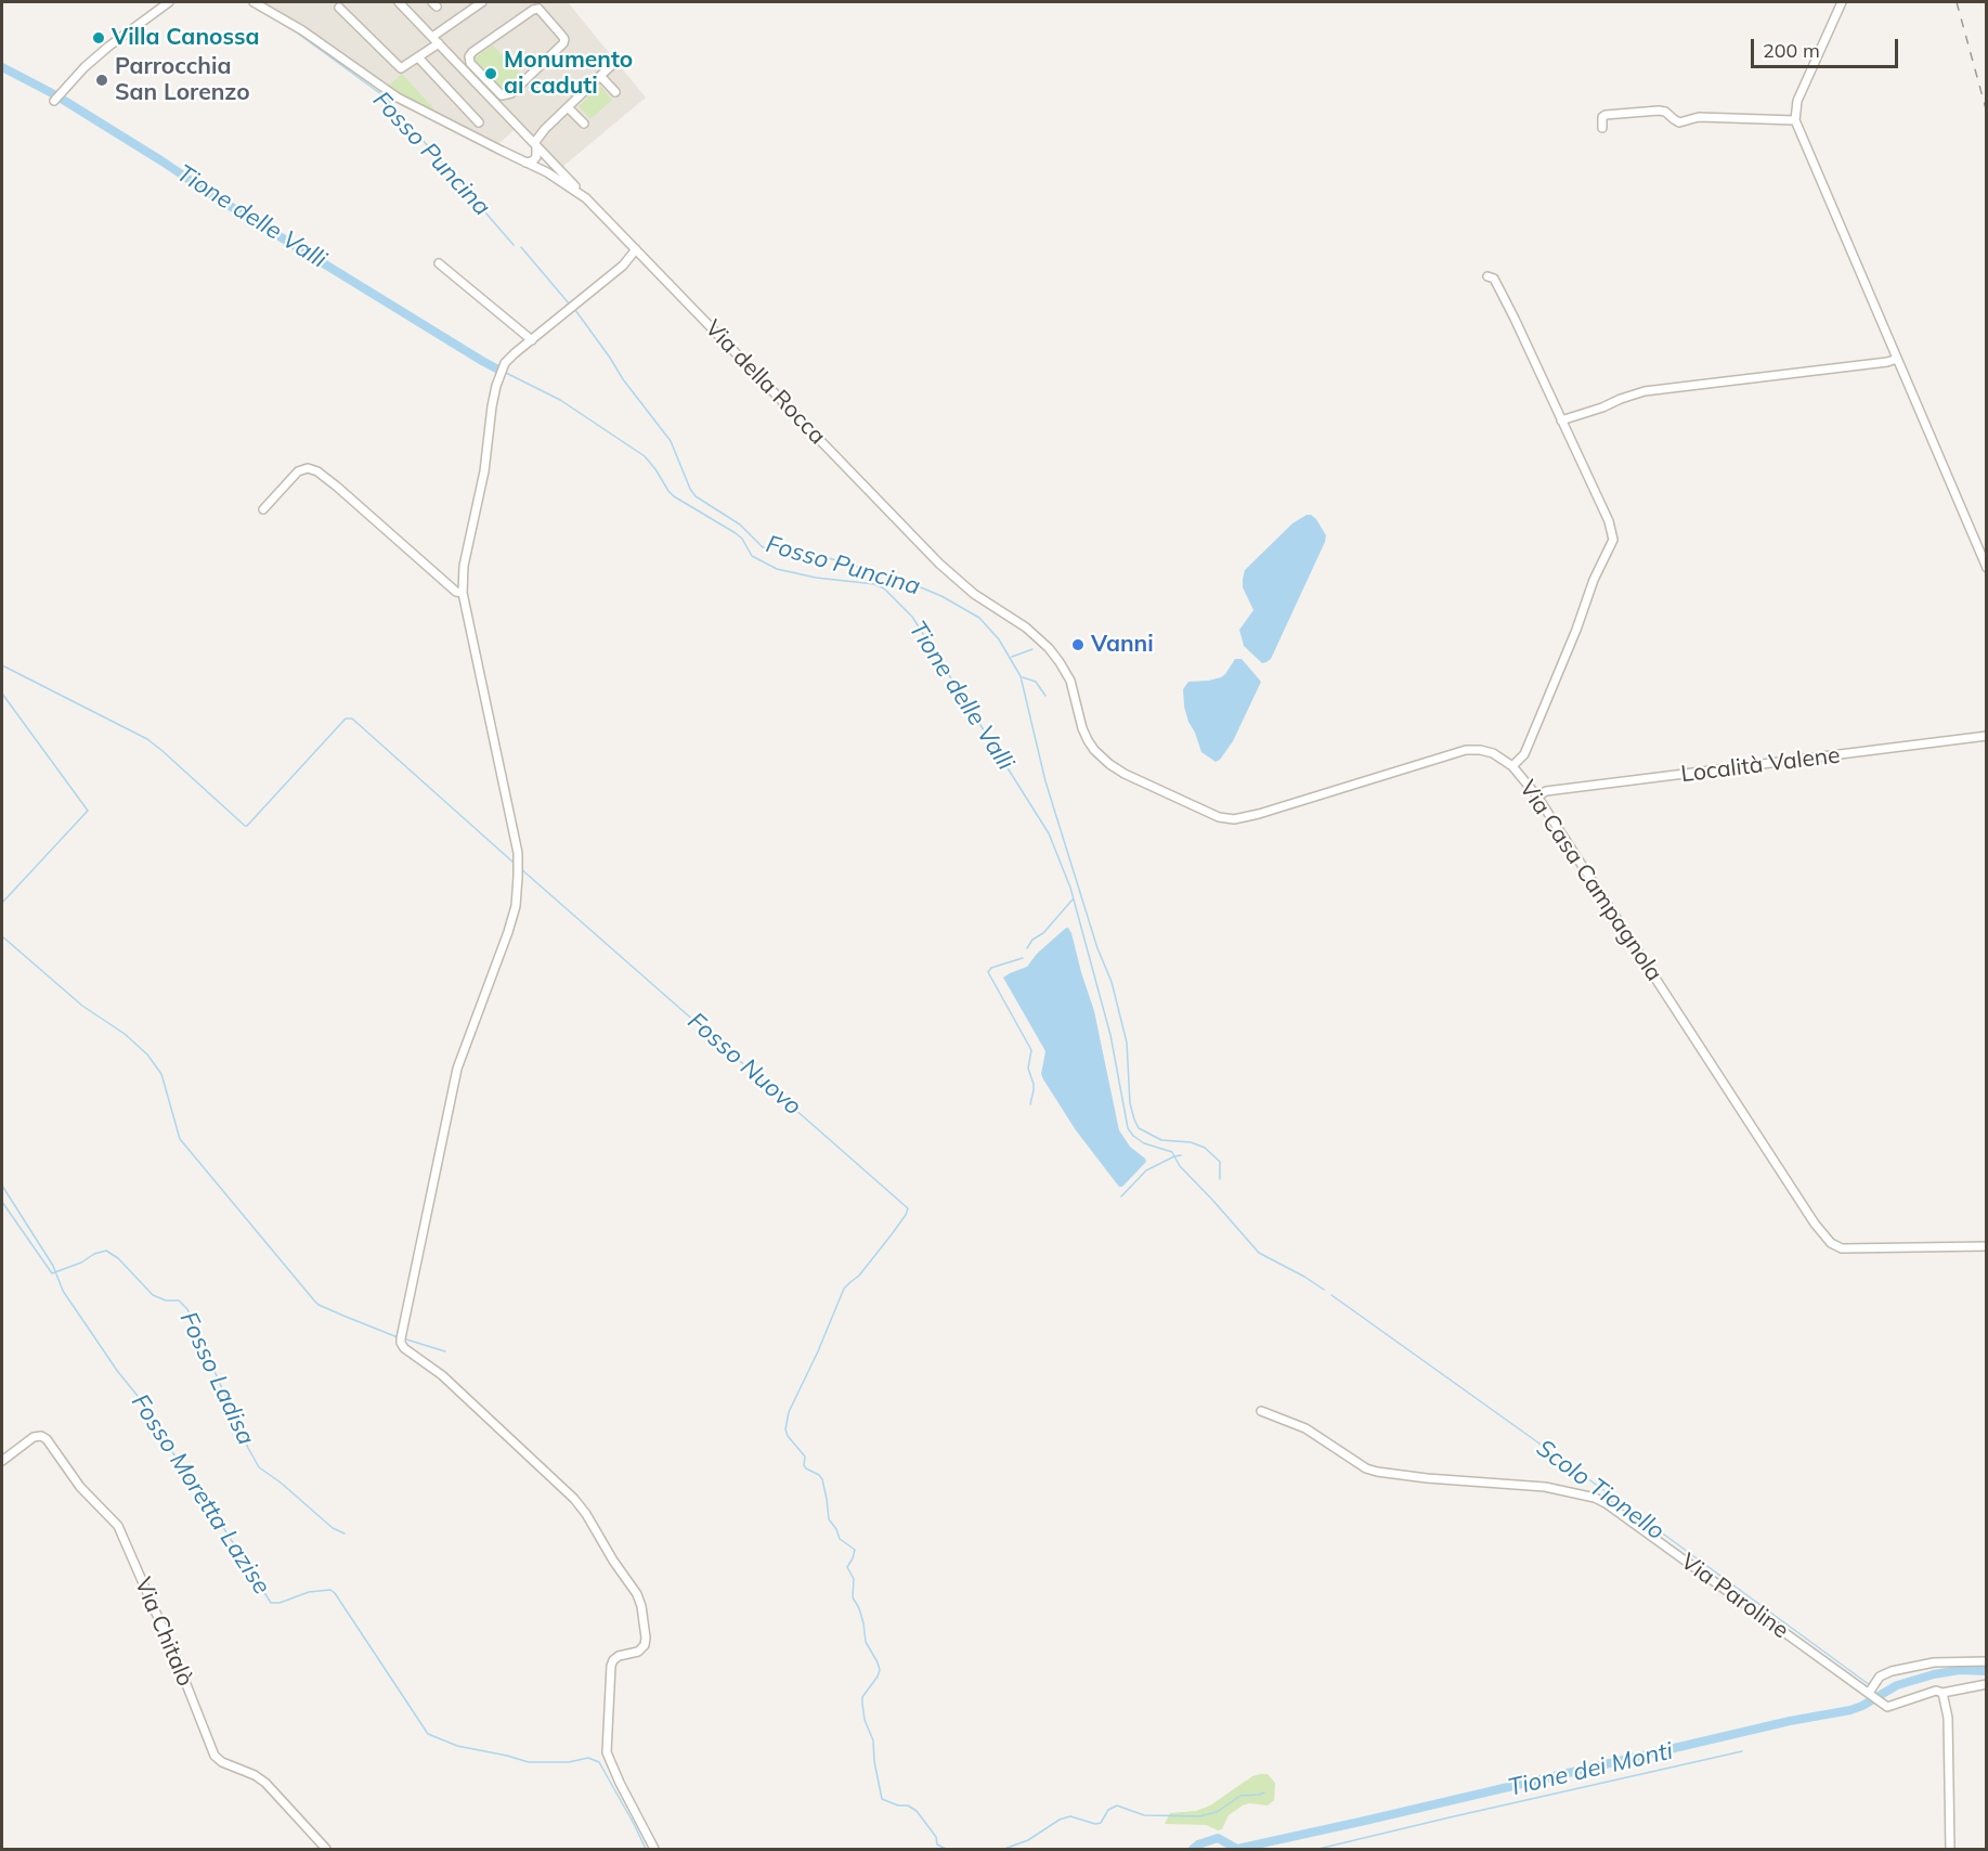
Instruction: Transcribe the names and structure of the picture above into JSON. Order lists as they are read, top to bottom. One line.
{"streets":{"street":["Via della Rocca","Località Valene","Via Casa Campagnola","Via Paroline","Via Chitalò"]},"crossings":[["Via della Rocca","Via Casa Campagnola"],["Località Valene","Via Casa Campagnola"]],"water":["Fosso Puncina","Tione delle Valli","Fosso Nuovo","Fosso Ladisa","Scolo Tionello","Fosso Moretta Lazise","Tione dei Monti"],"places":["Villa Canossa","Monumento ai caduti","Parrocchia San Lorenzo","Vanni"],"scale_bar":"200 m"}
